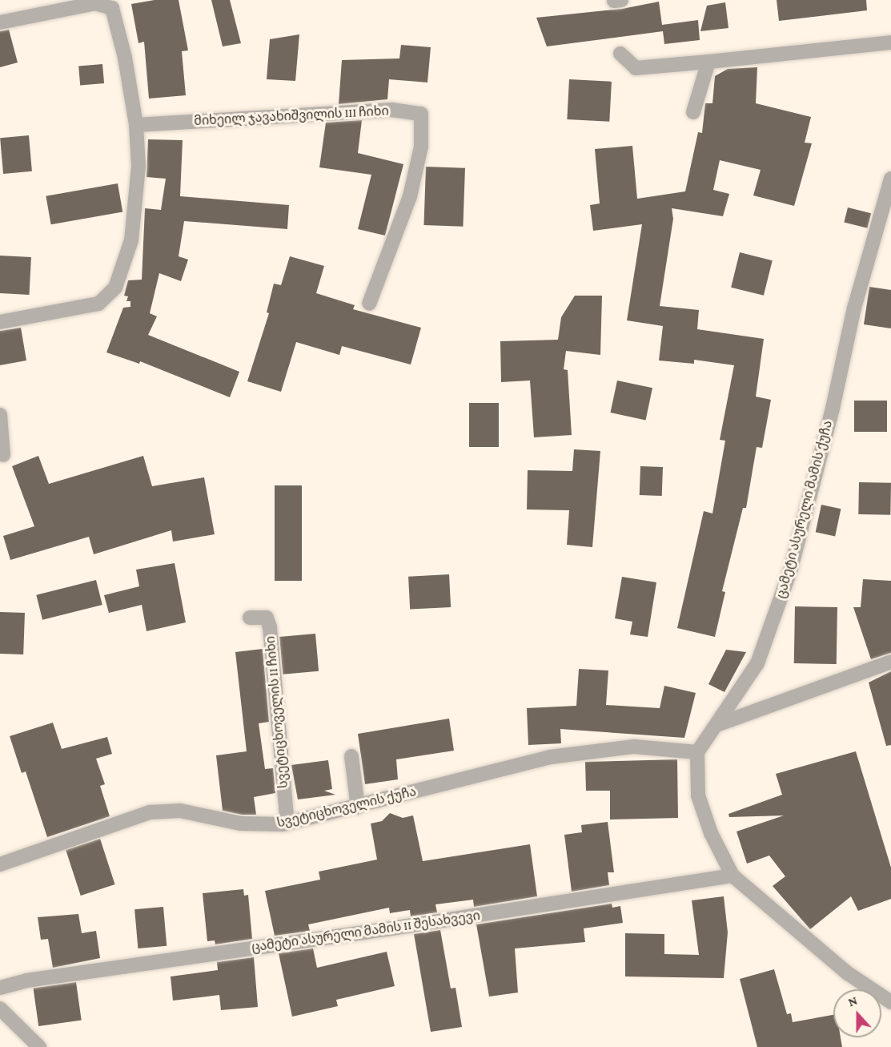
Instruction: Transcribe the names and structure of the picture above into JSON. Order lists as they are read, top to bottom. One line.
{"streets":{"street":["მიხეილ ჯავახიშვილის III ჩიხი","ცამეტი ასურელი მამის ქუჩა","სვეტიცხოველის II ჩიხი","სვეტიცხოველის ქუჩა","ცამეტი ასურელი მამის II შესახვევი"]},"crossings":[["ცამეტი ასურელი მამის ქუჩა","სვეტიცხოველის ქუჩა"],["სვეტიცხოველის II ჩიხი","სვეტიცხოველის ქუჩა"]],"north":"top"}
